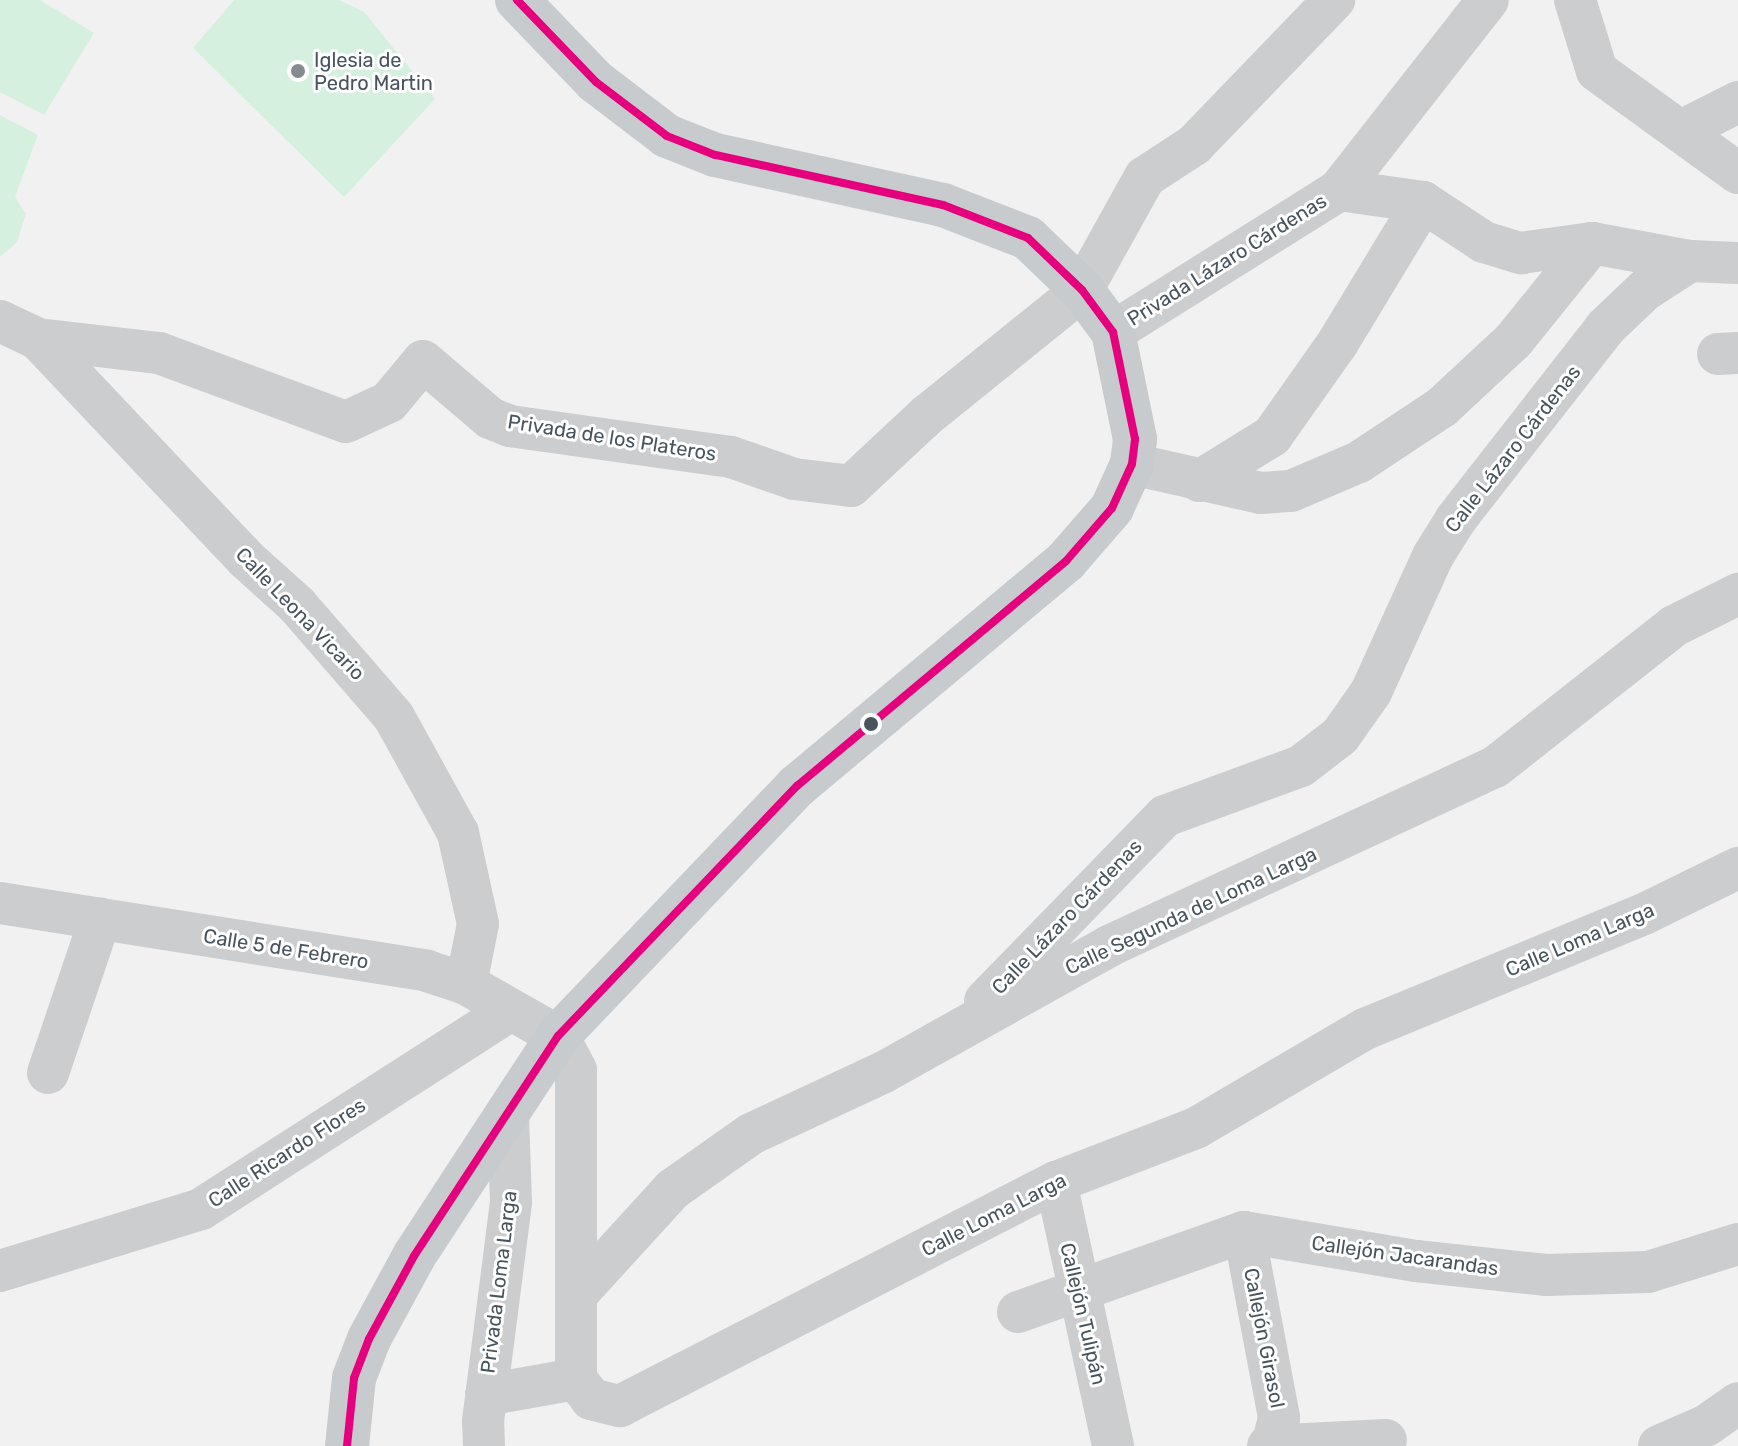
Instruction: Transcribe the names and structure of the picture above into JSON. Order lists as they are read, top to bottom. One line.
{"streets":{"street":["Privada Lázaro Cárdenas","Privada de los Plateros","Calle Lázaro Cárdenas","Calle Leona Vicario","Calle Segunda de Loma Larga","Calle Loma Larga","Calle 5 de Febrero","Calle Ricardo Flores","Callejón Jacarandas","Privada Loma Larga","Callejón Tulipán","Callejón Girasol"]},"crossings":[["Privada de los Plateros","Calle Leona Vicario"],["Calle Lázaro Cárdenas","Calle Segunda de Loma Larga"],["Calle Leona Vicario","Calle 5 de Febrero"],["Calle Loma Larga","Callejón Tulipán"],["Calle 5 de Febrero","Calle Ricardo Flores"],["Callejón Jacarandas","Callejón Tulipán"],["Callejón Jacarandas","Callejón Girasol"]],"places":["Iglesia de Pedro Martin"]}
